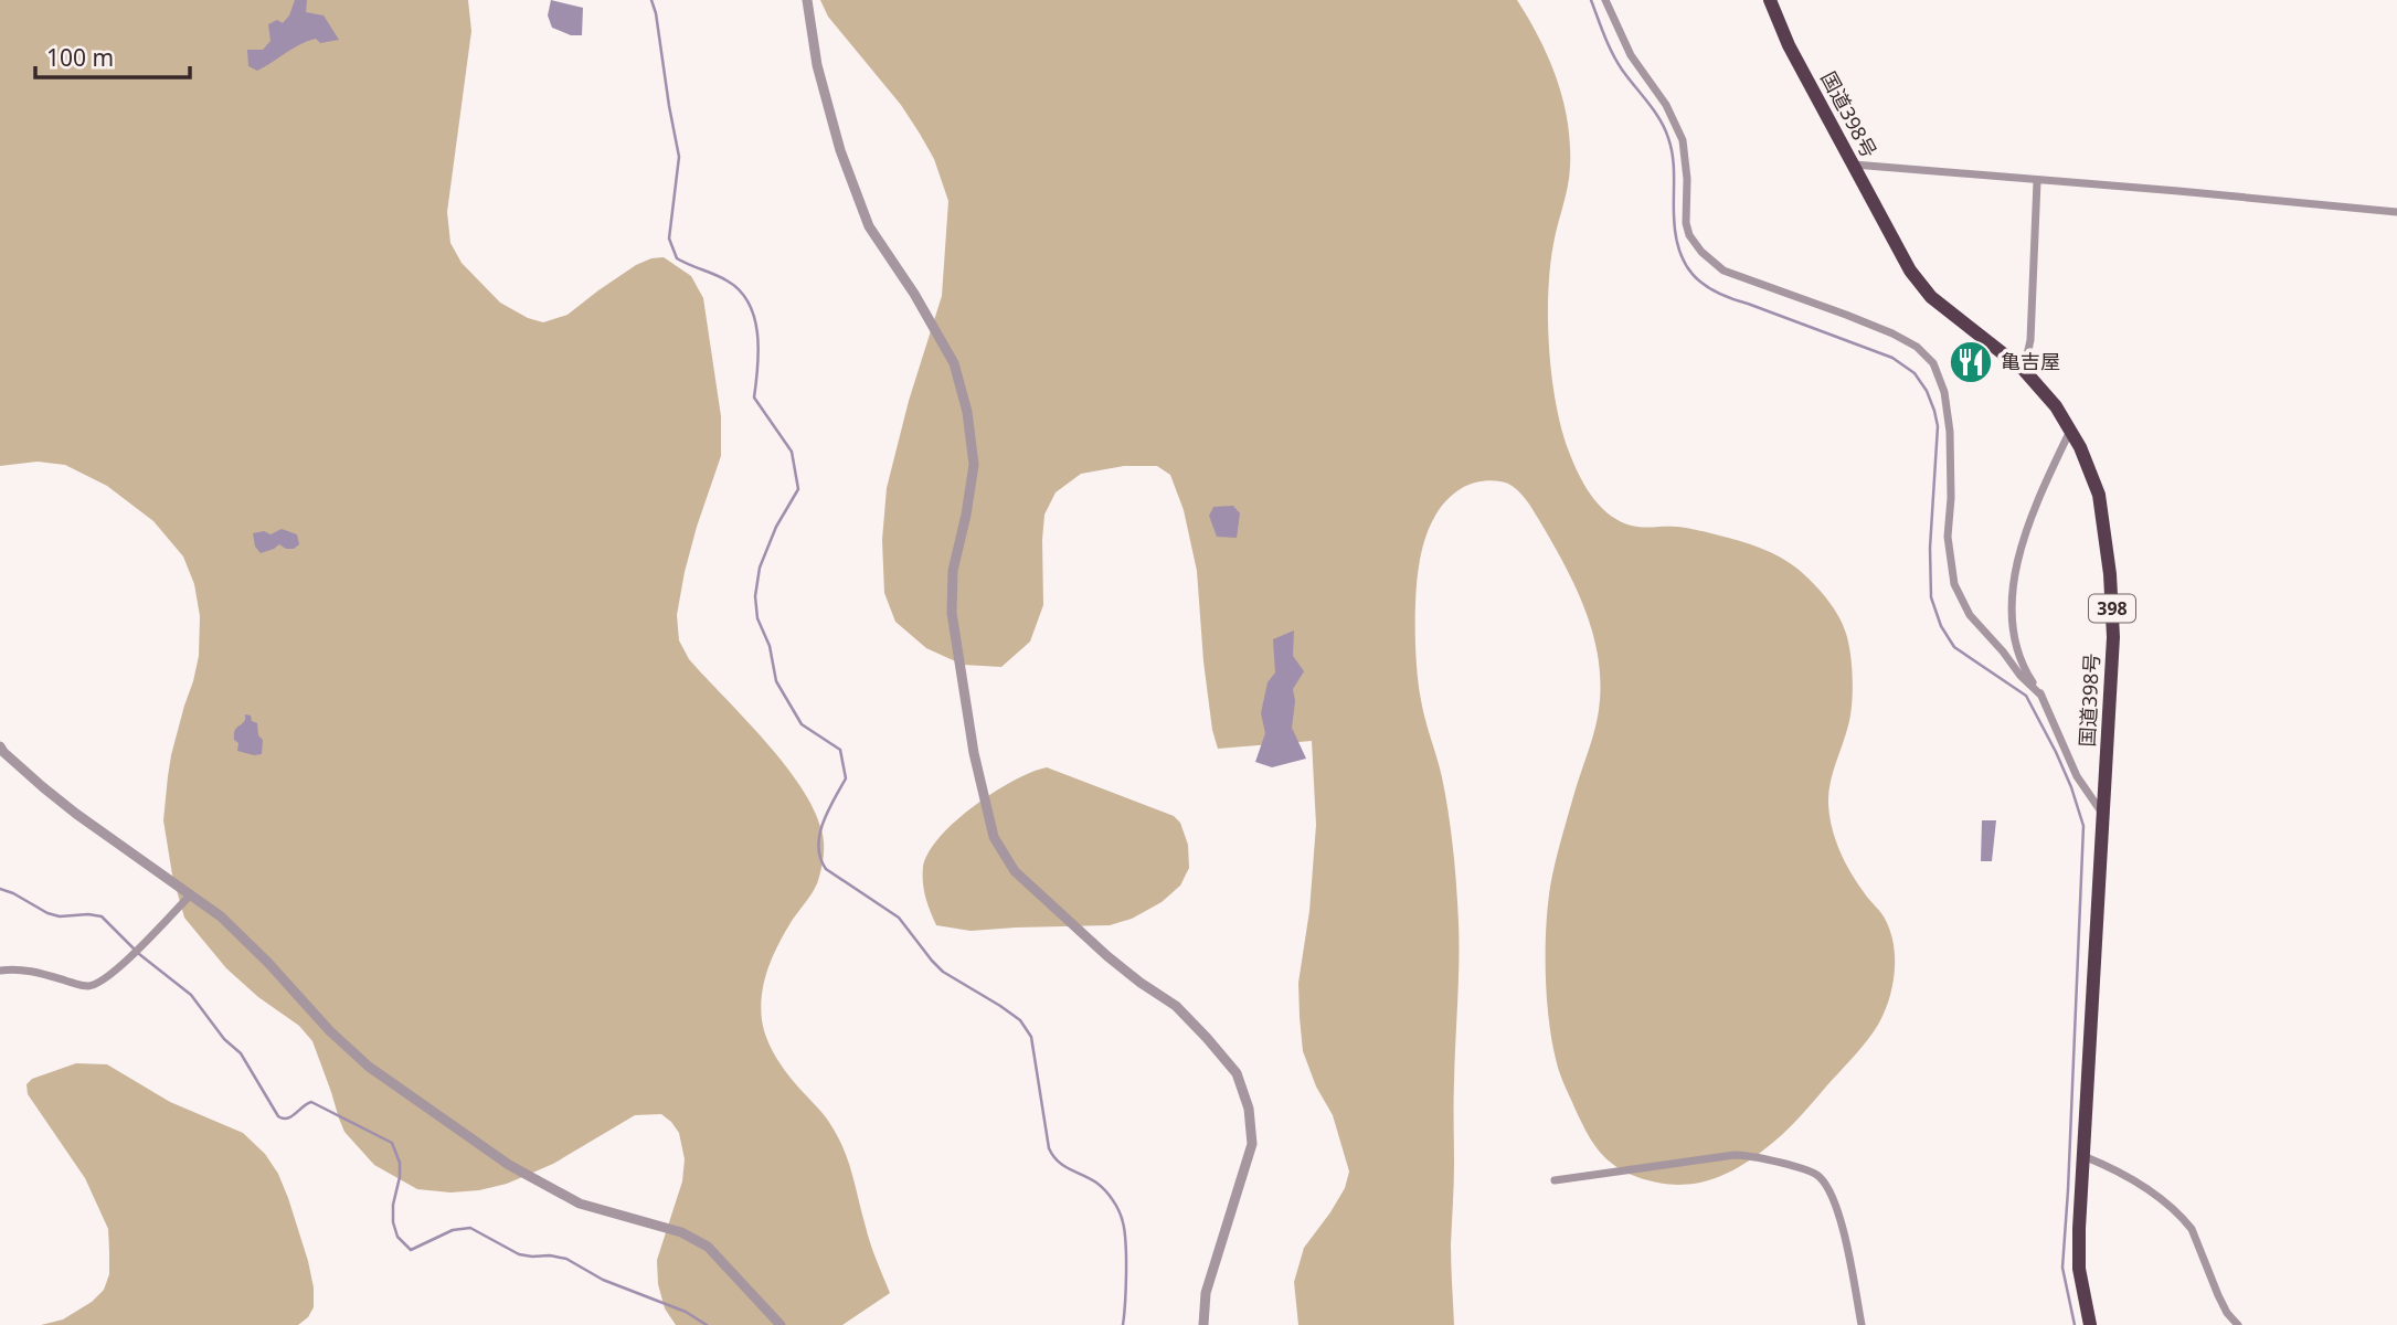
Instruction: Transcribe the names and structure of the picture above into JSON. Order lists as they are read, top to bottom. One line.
{"streets":{"highway":["国道398号","398"]},"places":{"restaurant":["亀吉屋"]},"scale_bar":"100 m"}
